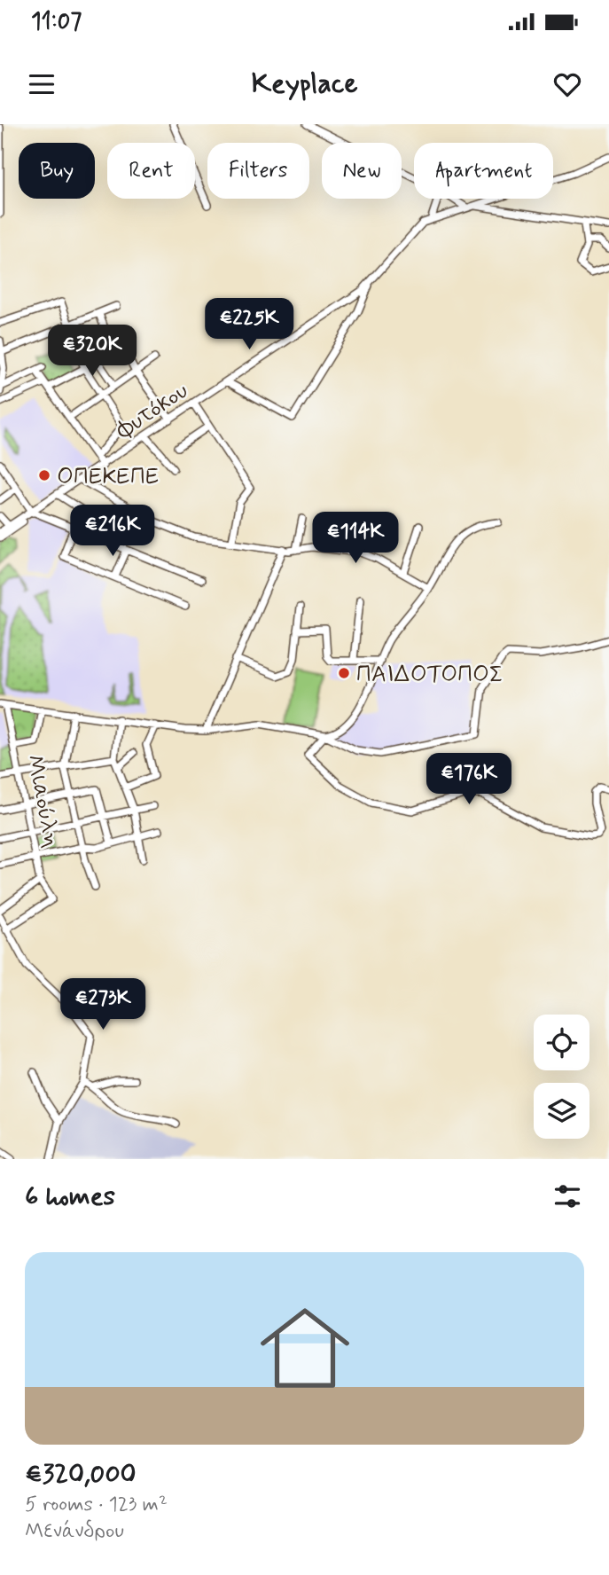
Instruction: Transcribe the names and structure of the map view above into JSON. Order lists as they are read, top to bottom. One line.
{"streets":{"street":["Φυτόκου","Μιαούλη"]},"places":["ΟΠΕΚΕΠΕ","ΠΑΙΔΟΤΟΠΟΣ"],"page":{"status":"11:07","header":"Keyplace","chip":["Buy","Rent","Filters","New","Apartment"],"price":["€225K","€320K","€216K","€114K","€176K","€273K"],"heading":"6 homes","list":[{"name":"€320,000","note":"5 rooms · 123 m² · Μενάνδρου"}]}}
